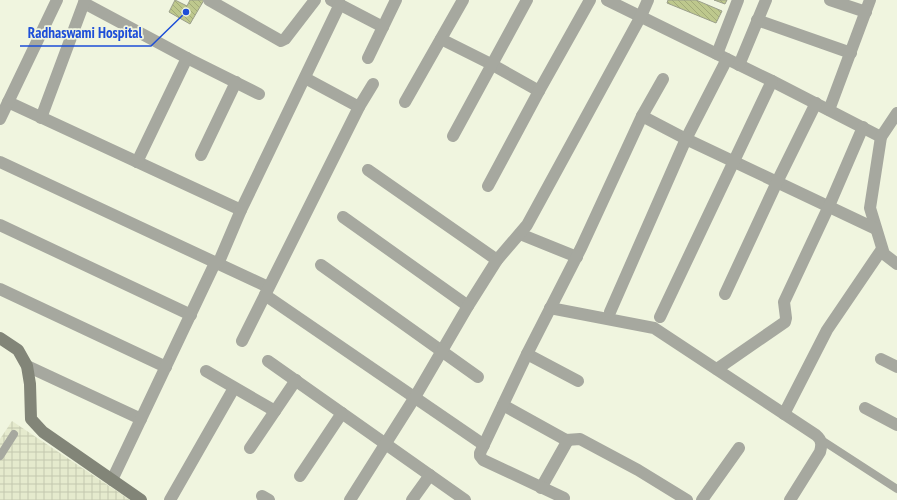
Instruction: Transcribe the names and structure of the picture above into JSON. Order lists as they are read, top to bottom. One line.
{"places":["Radhaswami Hospital"]}
